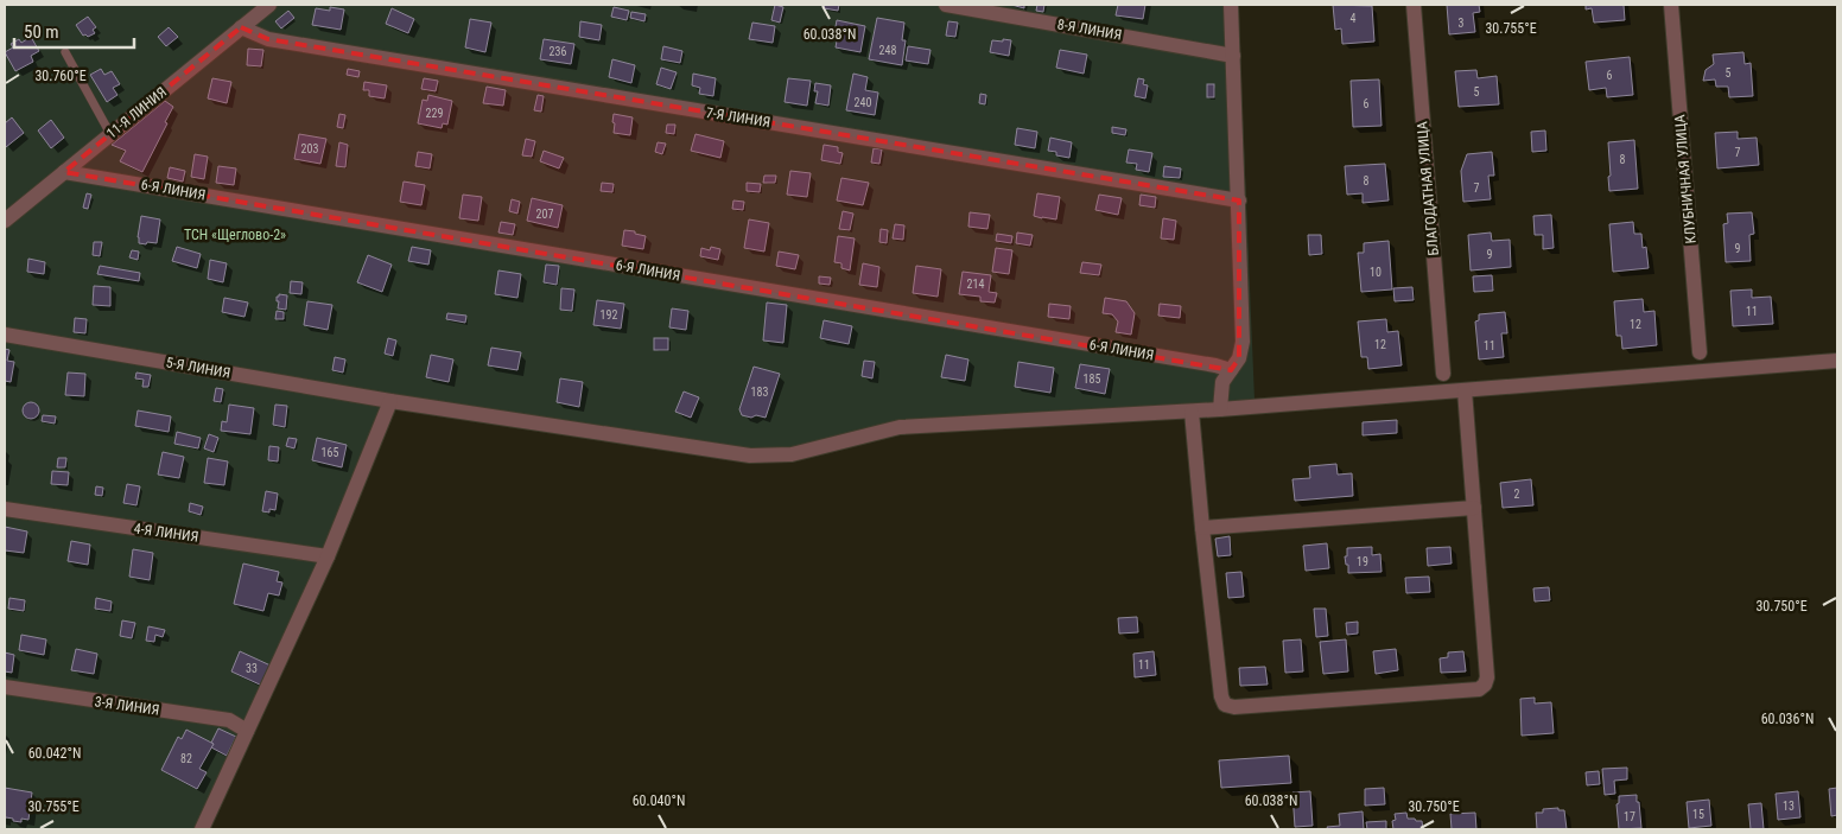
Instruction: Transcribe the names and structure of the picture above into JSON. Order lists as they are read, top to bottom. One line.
{"streets":{"street":["8-Я ЛИНИЯ","11-Я ЛИНИЯ","7-Я ЛИНИЯ","КЛУБНИЧНАЯ УЛИЦА","БЛАГОДАТНАЯ УЛИЦА","6-Я ЛИНИЯ","5-Я ЛИНИЯ","4-Я ЛИНИЯ","3-Я ЛИНИЯ"]},"crossings":[["11-Я ЛИНИЯ","7-Я ЛИНИЯ"],["11-Я ЛИНИЯ","6-Я ЛИНИЯ"]],"parks":["ТСН «Щеглово-2»"],"house_numbers":["4","3","248","236","5","6","5","240","6","229","203","7","8","8","7","207","9","9","10","214","11","192","12","12","11","185","183","165","2","19","11","33","82","13","15","17"],"scale_bar":"50 m","coordinates":["30.755°E","60.038°N","30.760°E","30.750°E","60.036°N","60.042°N","60.040°N"]}
